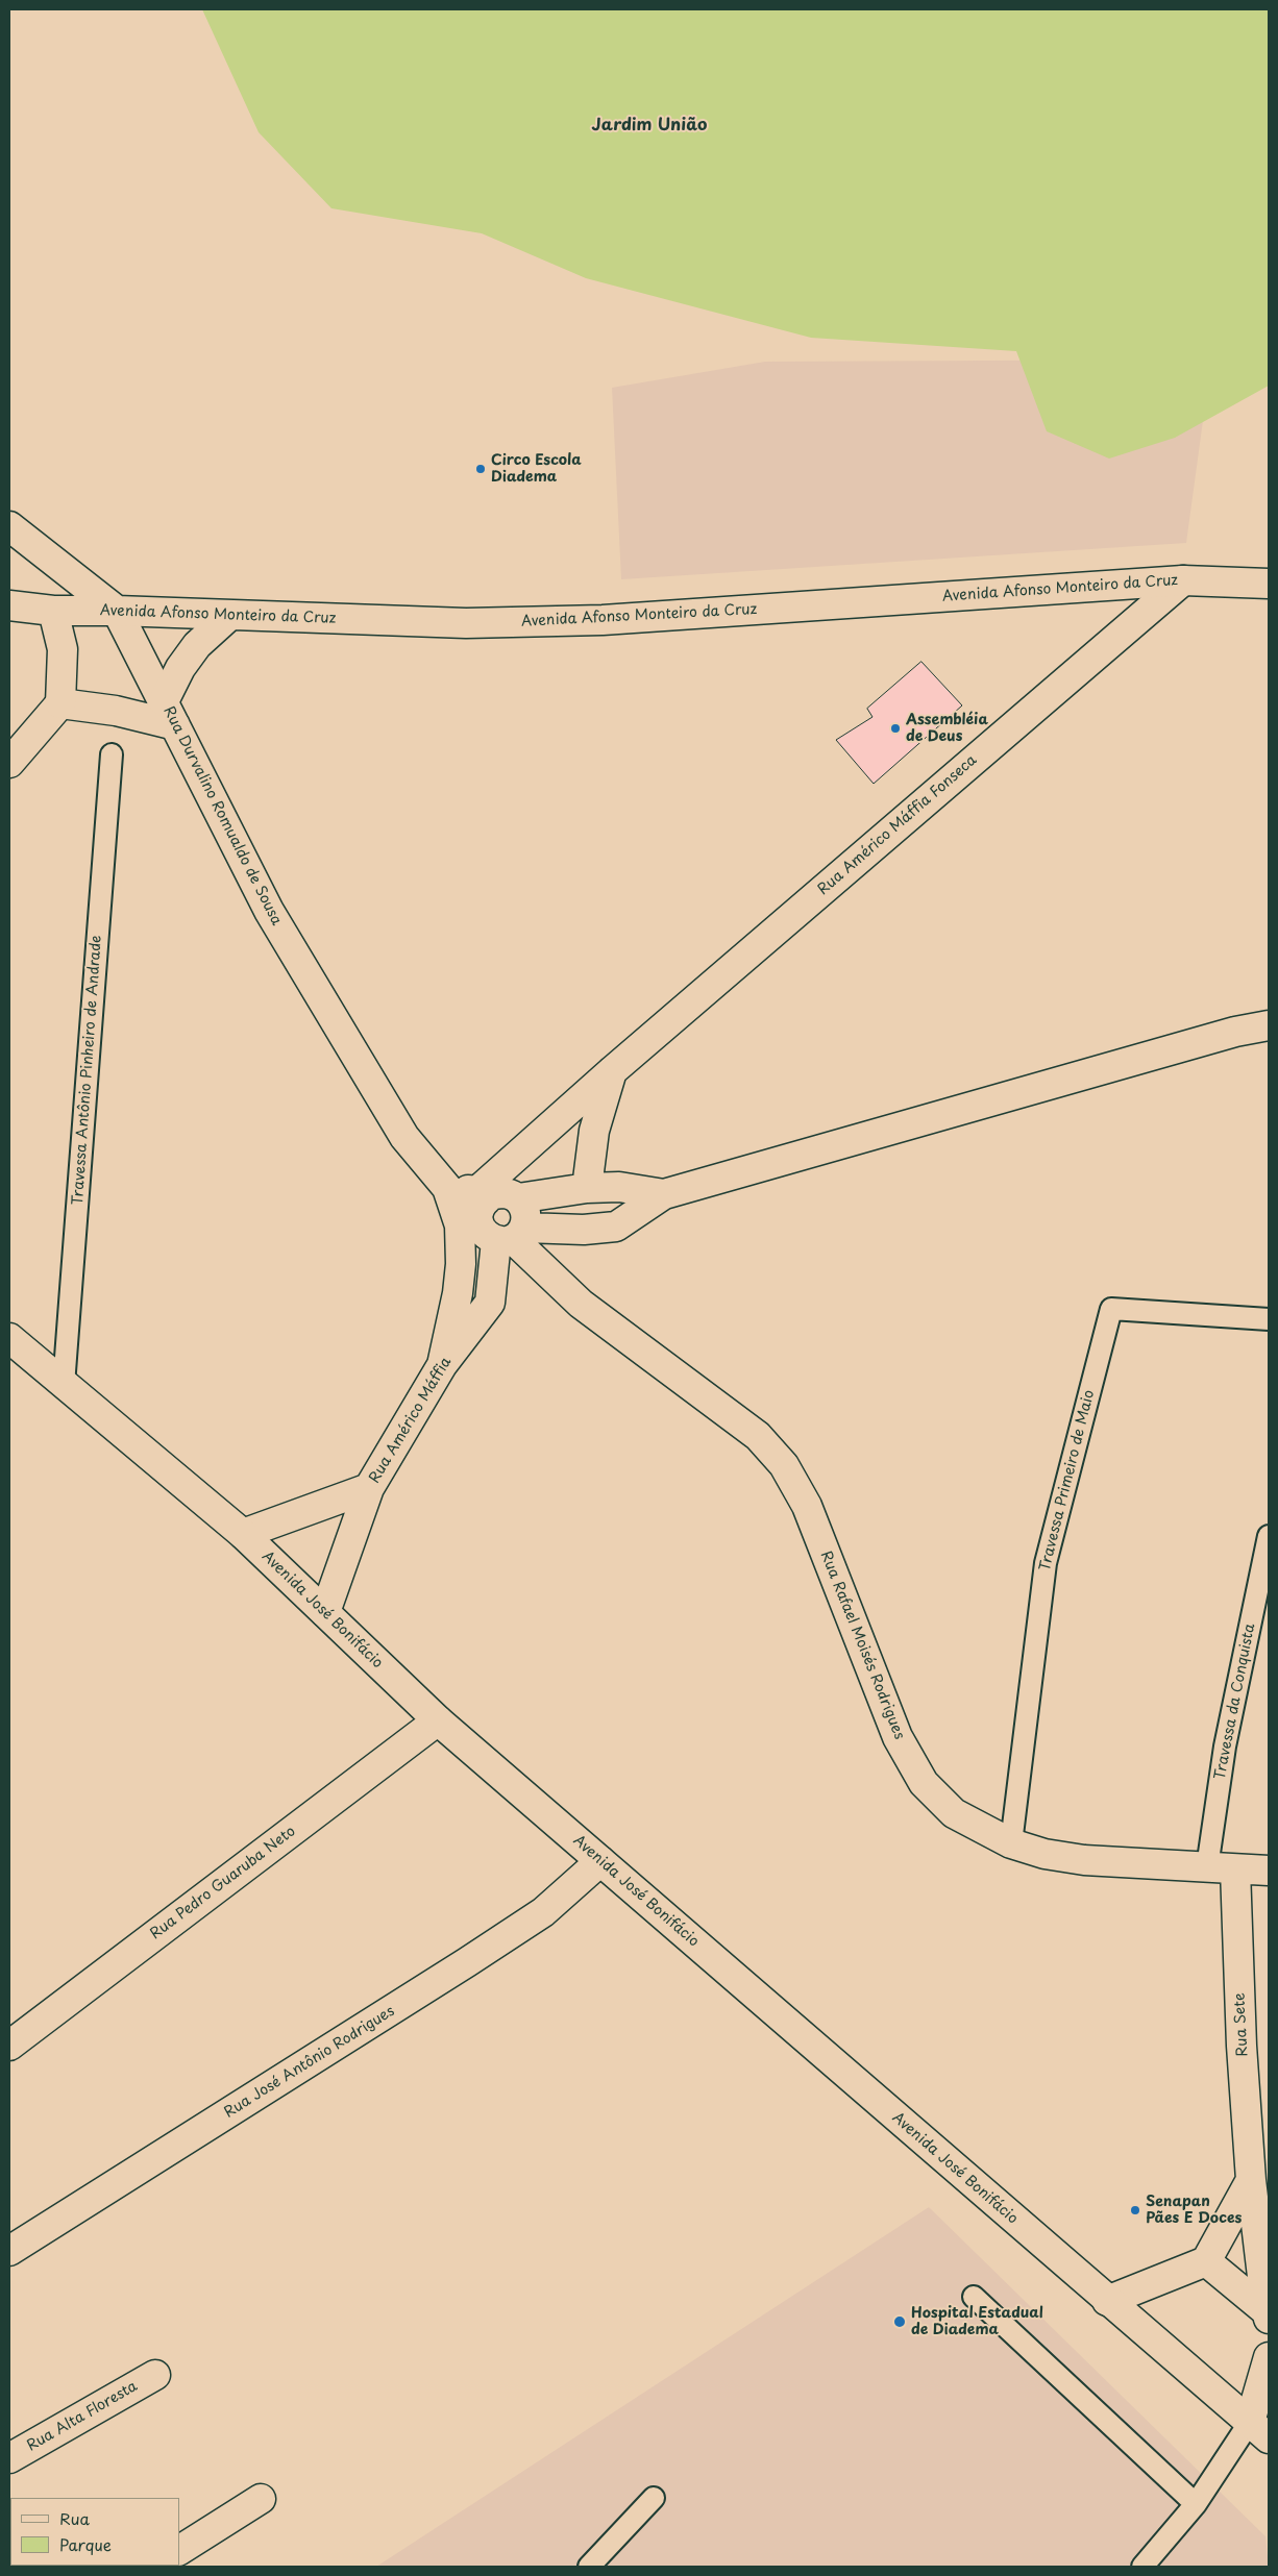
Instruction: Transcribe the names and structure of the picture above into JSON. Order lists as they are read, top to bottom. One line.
{"streets":{"street":["Avenida Afonso Monteiro da Cruz","Rua Durvalino Romualdo de Sousa","Rua Américo Máffia Fonseca","Rua Américo Máffia","Avenida José Bonifácio","Rua Rafael Moisés Rodrigues","Rua Pedro Guaruba Neto","Rua Sete","Rua José Antônio Rodrigues","Rua Alta Floresta"],"lane":["Travessa Antônio Pinheiro de Andrade","Travessa Primeiro de Maio","Travessa da Conquista"]},"crossings":[["Avenida Afonso Monteiro da Cruz","Rua Durvalino Romualdo de Sousa"],["Avenida Afonso Monteiro da Cruz","Rua Américo Máffia Fonseca"],["Rua Américo Máffia Fonseca","Rua Américo Máffia"],["Rua Américo Máffia Fonseca","Rua Rafael Moisés Rodrigues"],["Travessa Antônio Pinheiro de Andrade","Avenida José Bonifácio"],["Rua Américo Máffia","Avenida José Bonifácio"],["Rua Américo Máffia","Rua Rafael Moisés Rodrigues"],["Travessa Primeiro de Maio","Rua Rafael Moisés Rodrigues"],["Avenida José Bonifácio","Rua Pedro Guaruba Neto"],["Avenida José Bonifácio","Rua José Antônio Rodrigues"],["Rua Rafael Moisés Rodrigues","Travessa da Conquista"],["Rua Rafael Moisés Rodrigues","Rua Sete"]],"districts":["Jardim União"],"places":["Circo Escola Diadema","Assembléia de Deus","Senapan Pães E Doces","Hospital Estadual de Diadema"],"legend":["Rua","Parque"]}
